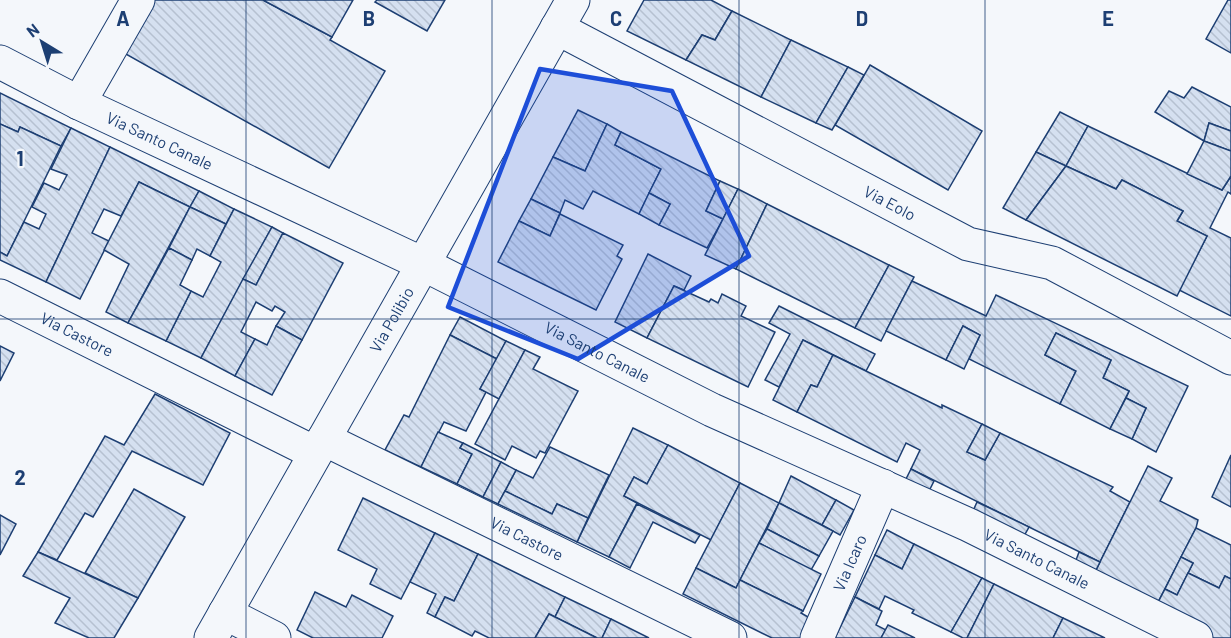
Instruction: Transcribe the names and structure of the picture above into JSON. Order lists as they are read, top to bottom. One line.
{"streets":{"street":["Via Santo Canale","Via Eolo","Via Polibio","Via Castore","Via Icaro"]},"crossings":[["Via Santo Canale","Via Polibio"],["Via Santo Canale","Via Icaro"],["Via Eolo","Via Polibio"],["Via Polibio","Via Castore"]],"north":"top left","grid":{"columns":["A","B","C","D","E"],"rows":["1","2"]}}
